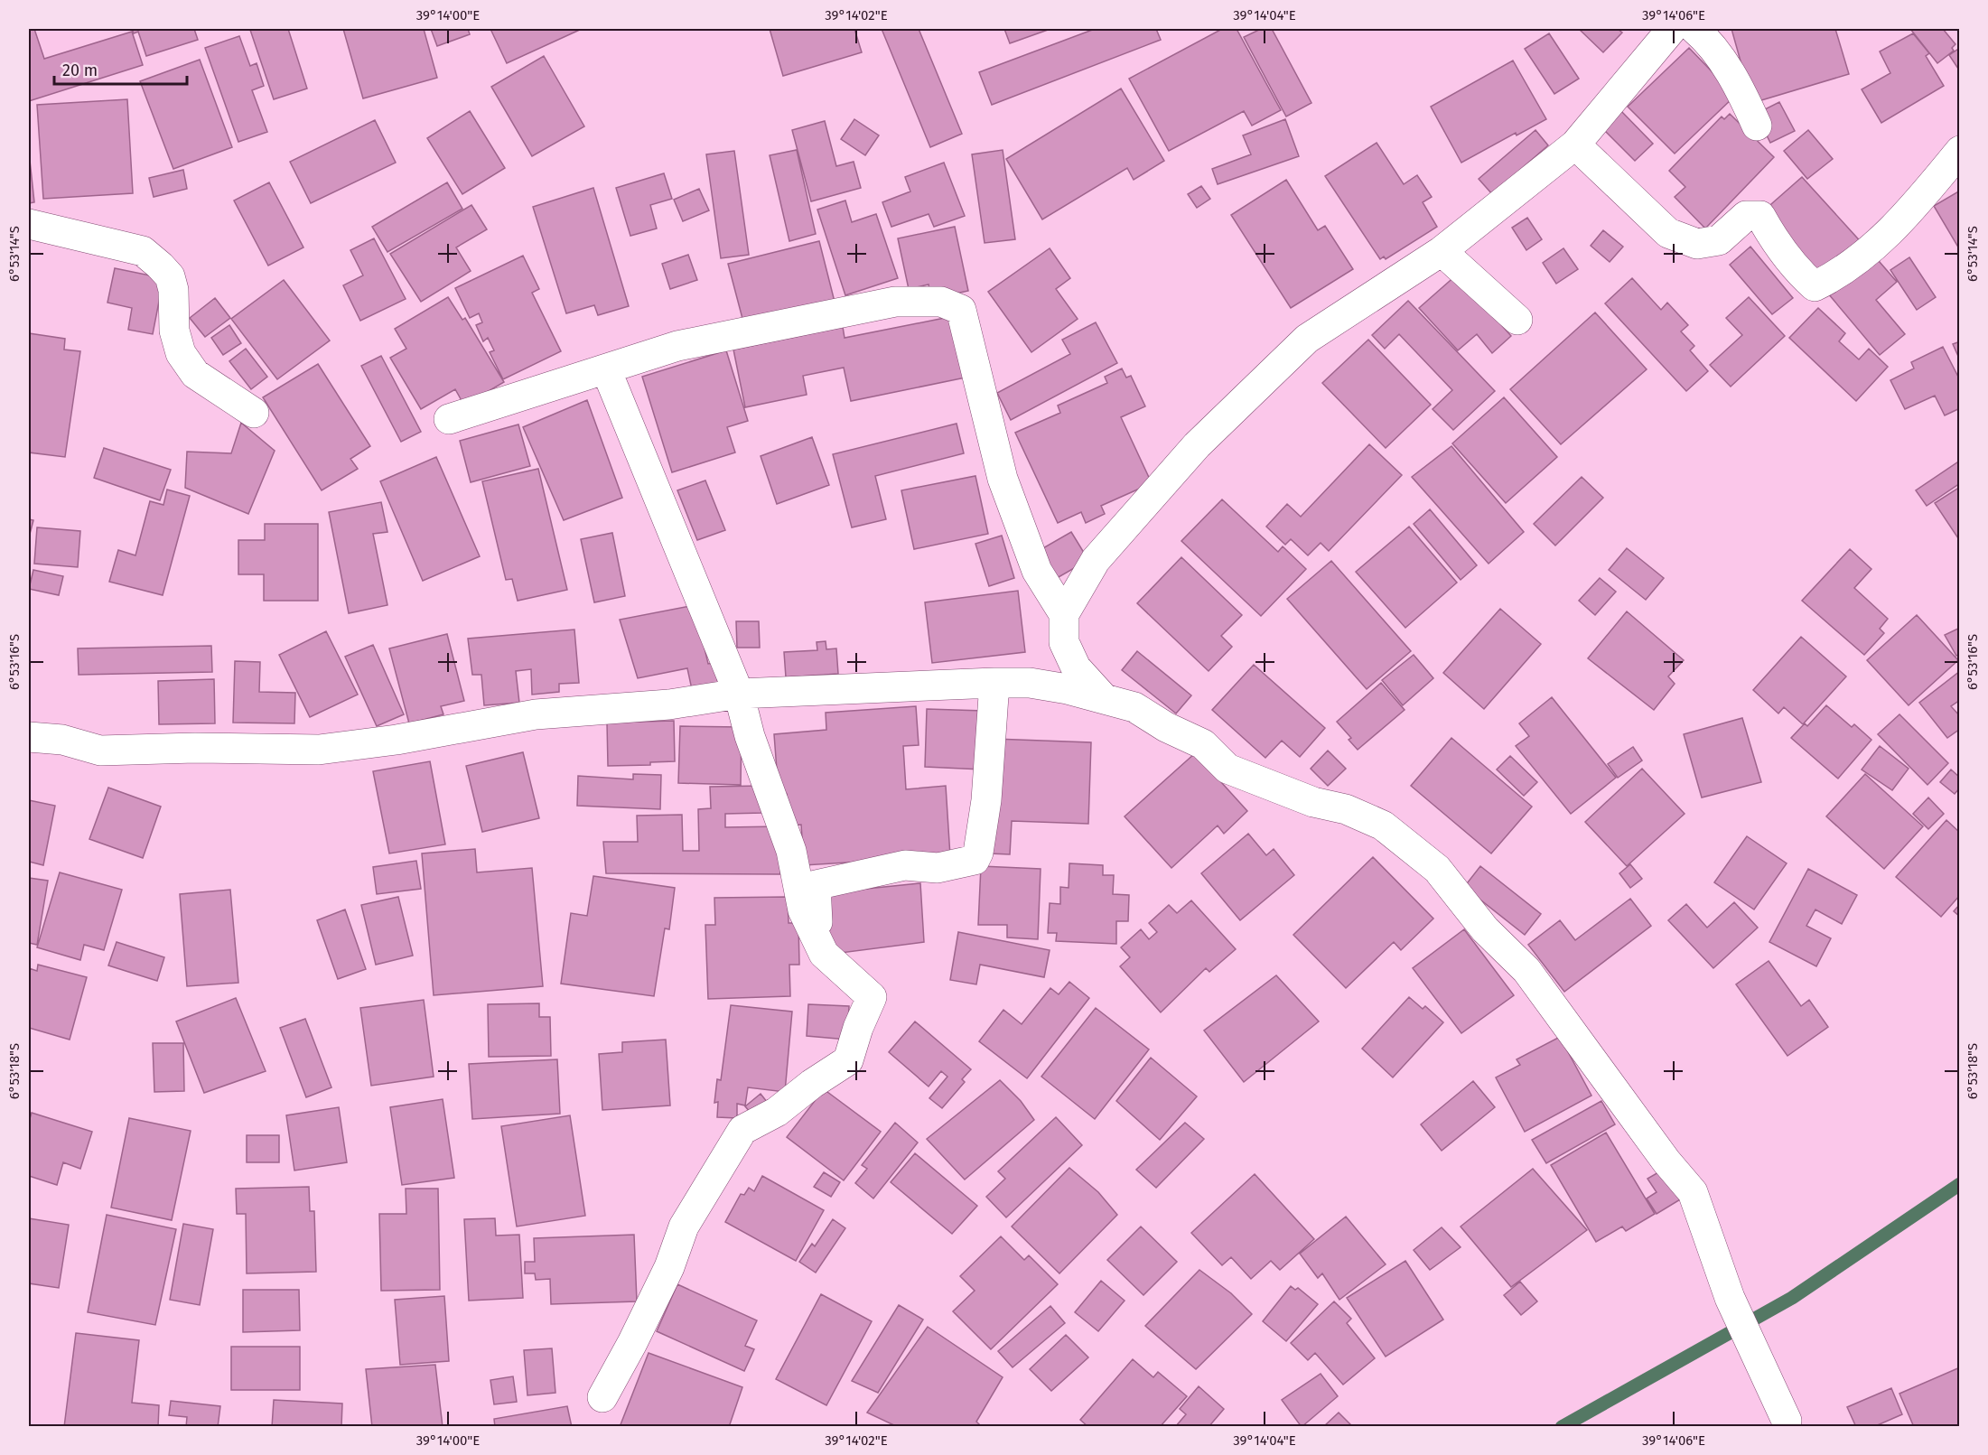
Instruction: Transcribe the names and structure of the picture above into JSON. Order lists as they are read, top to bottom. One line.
{"scale_bar":"20 m","coordinates":["39°14'00\"E","39°14'02\"E","39°14'04\"E","39°14'06\"E","6°53'14\"S","6°53'16\"S","6°53'18\"S"]}
